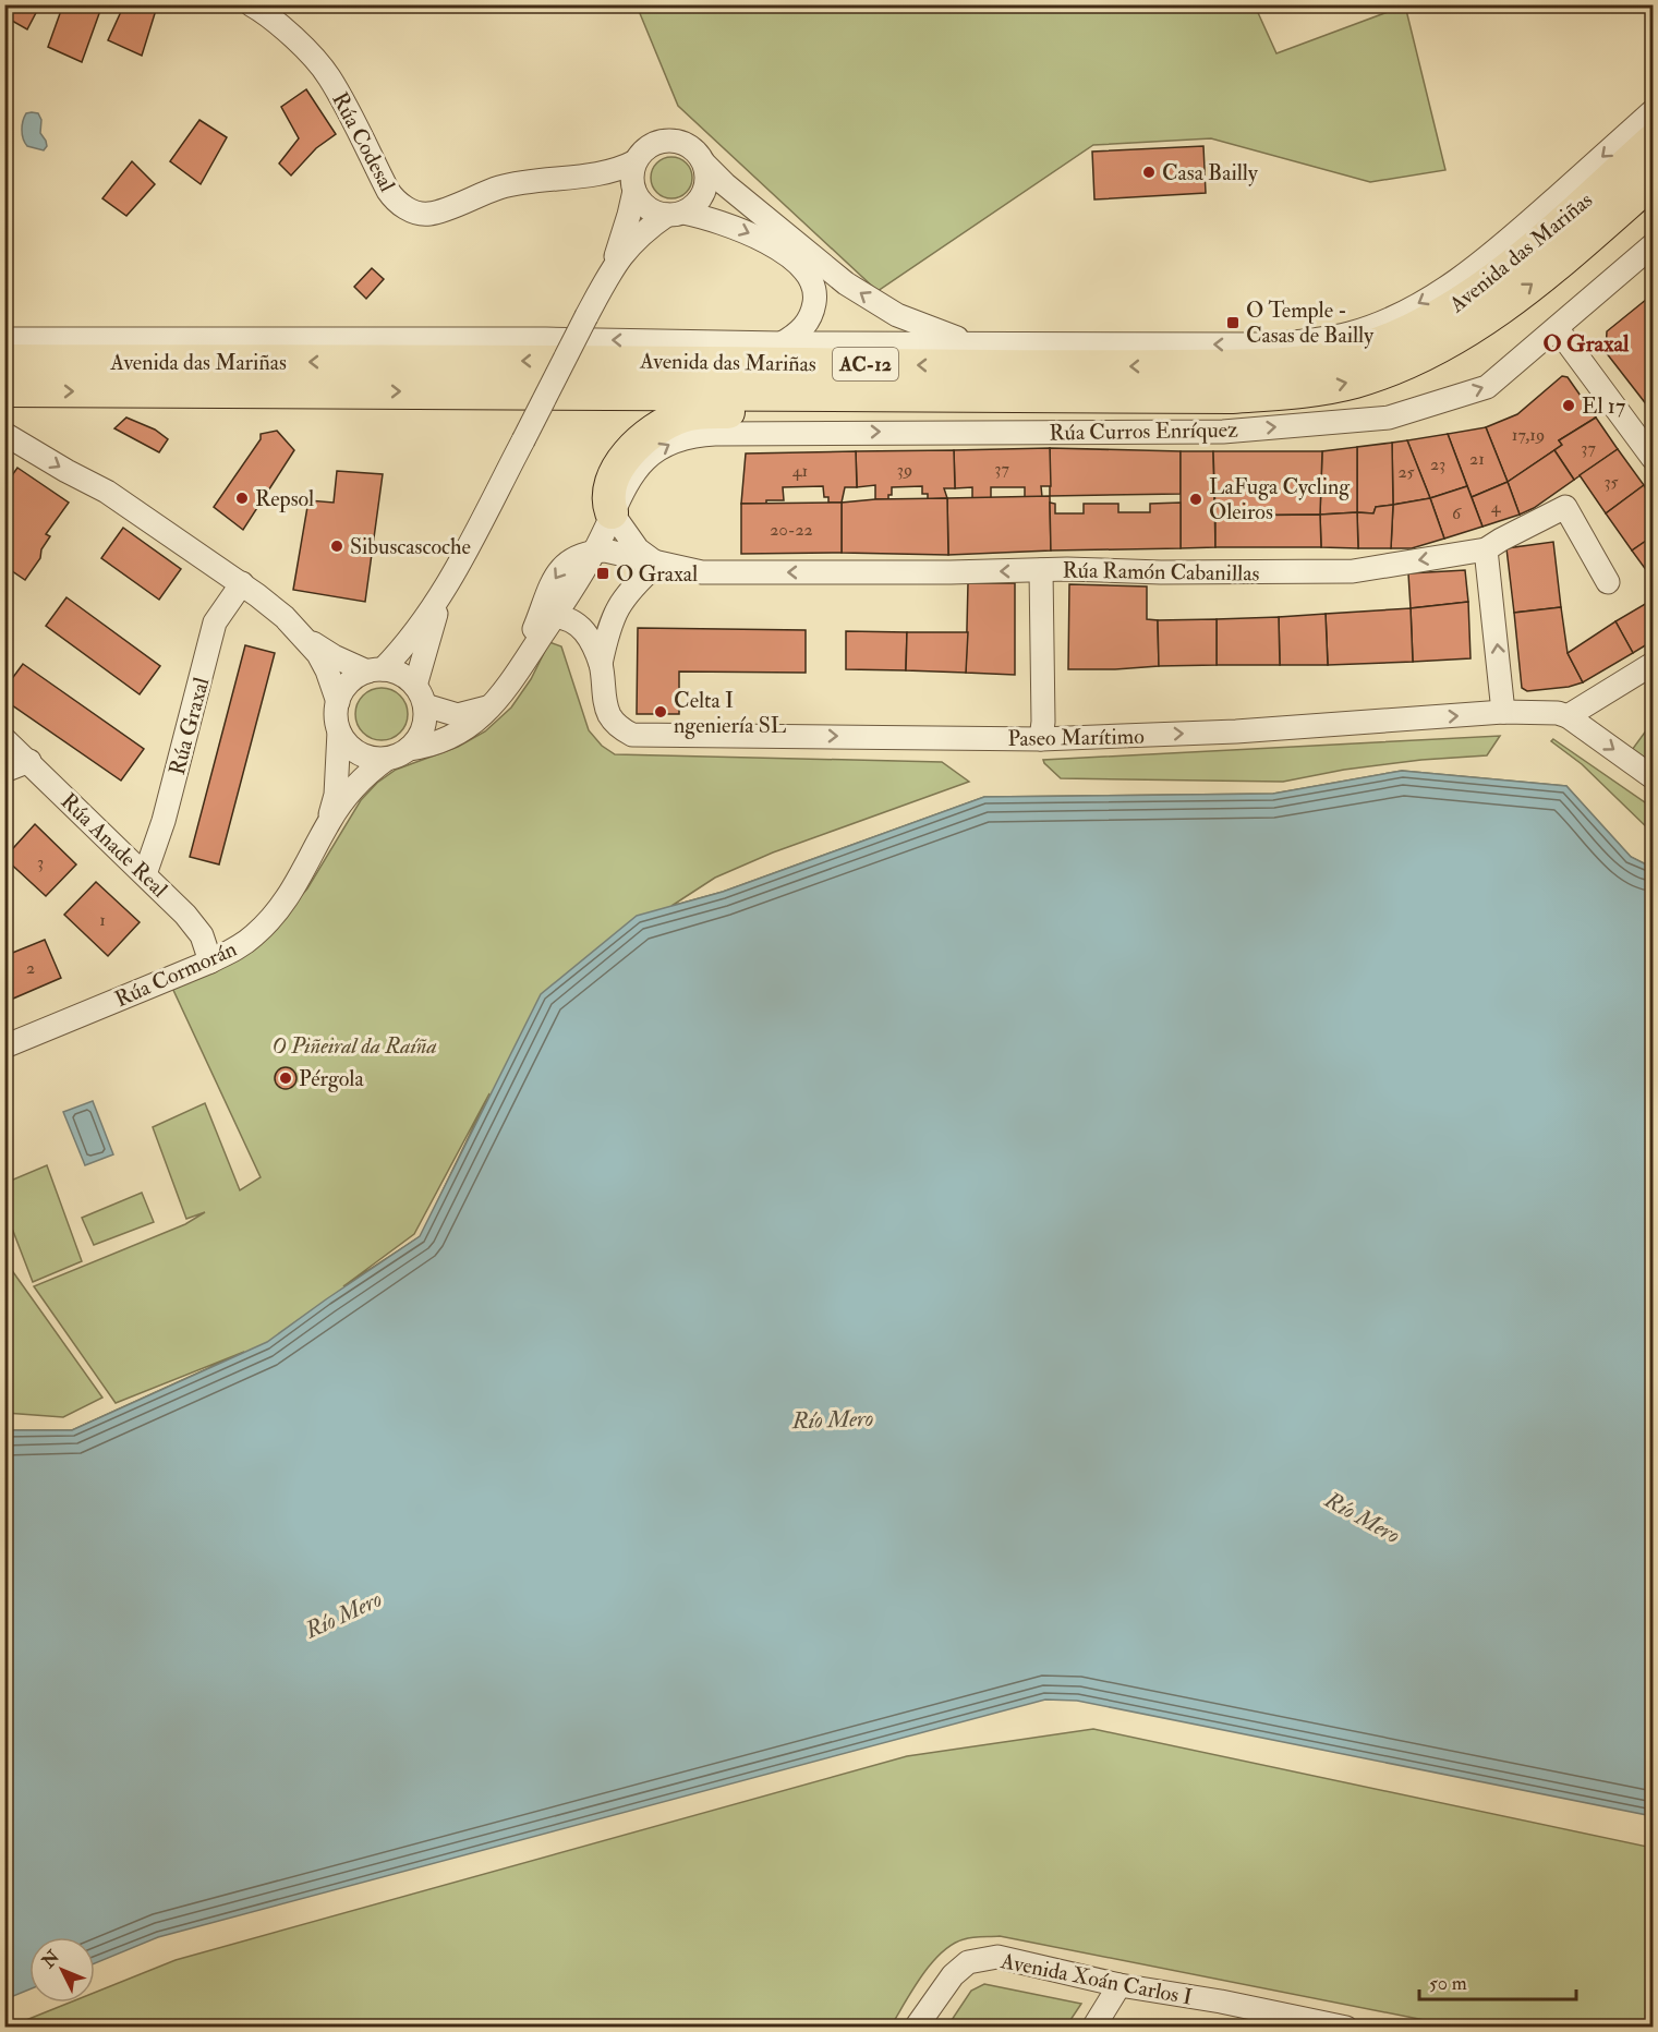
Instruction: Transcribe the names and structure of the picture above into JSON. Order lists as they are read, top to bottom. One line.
{"streets":{"highway":["Avenida das Mariñas","AC-12"],"street":["Rúa Codesal","Rúa Curros Enríquez","Rúa Ramón Cabanillas","Rúa Graxal","Paseo Marítimo","Rúa Anade Real","Rúa Cormorán","Avenida Xoán Carlos I"]},"crossings":[["Rúa Curros Enríquez","Rúa Ramón Cabanillas"],["Rúa Curros Enríquez","Paseo Marítimo"],["Rúa Curros Enríquez","Rúa Cormorán"],["Rúa Graxal","Rúa Anade Real"],["Rúa Anade Real","Rúa Cormorán"]],"one_way":["Rúa Ramón Cabanillas","Paseo Marítimo"],"districts":["O Graxal"],"water":["Río Mero"],"parks":["O Piñeiral da Raíña"],"places":{"other":["Casa Bailly","El 17","Repsol","LaFuga Cycling Oleiros","Sibuscascoche","Celta I ngeniería SL","Pérgola"],"transit":["O Temple - Casas de Bailly","O Graxal"]},"house_numbers":["17,19","37","21","23","37","39","41","25","35","4","6","20-22","3","1","2"],"scale_bar":"50 m","north":"top left"}
